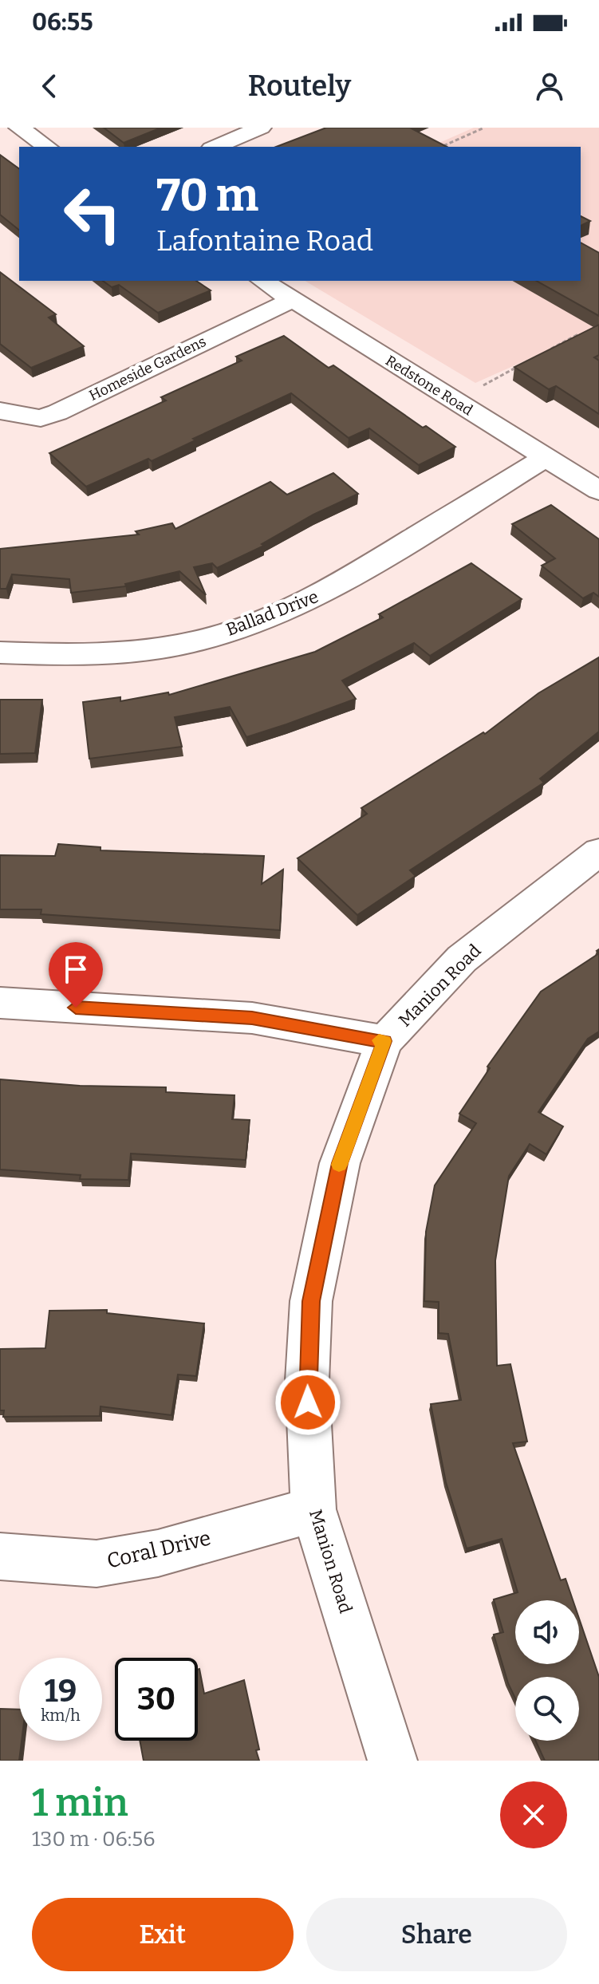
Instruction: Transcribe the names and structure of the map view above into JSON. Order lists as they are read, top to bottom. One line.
{"streets":{"street":["Homeside Gardens","Redstone Road","Ballad Drive","Manion Road","Coral Drive"]},"crossings":[["Homeside Gardens","Redstone Road"],["Redstone Road","Ballad Drive"],["Manion Road","Coral Drive"]],"page":{"status":"06:55","header":"Routely","turn":["70 m","Lafontaine Road"],"speed":"19 km/h","limit":"30","heading":["1 min","130 m · 06:56"],"buttons":["Exit","Share"]}}
